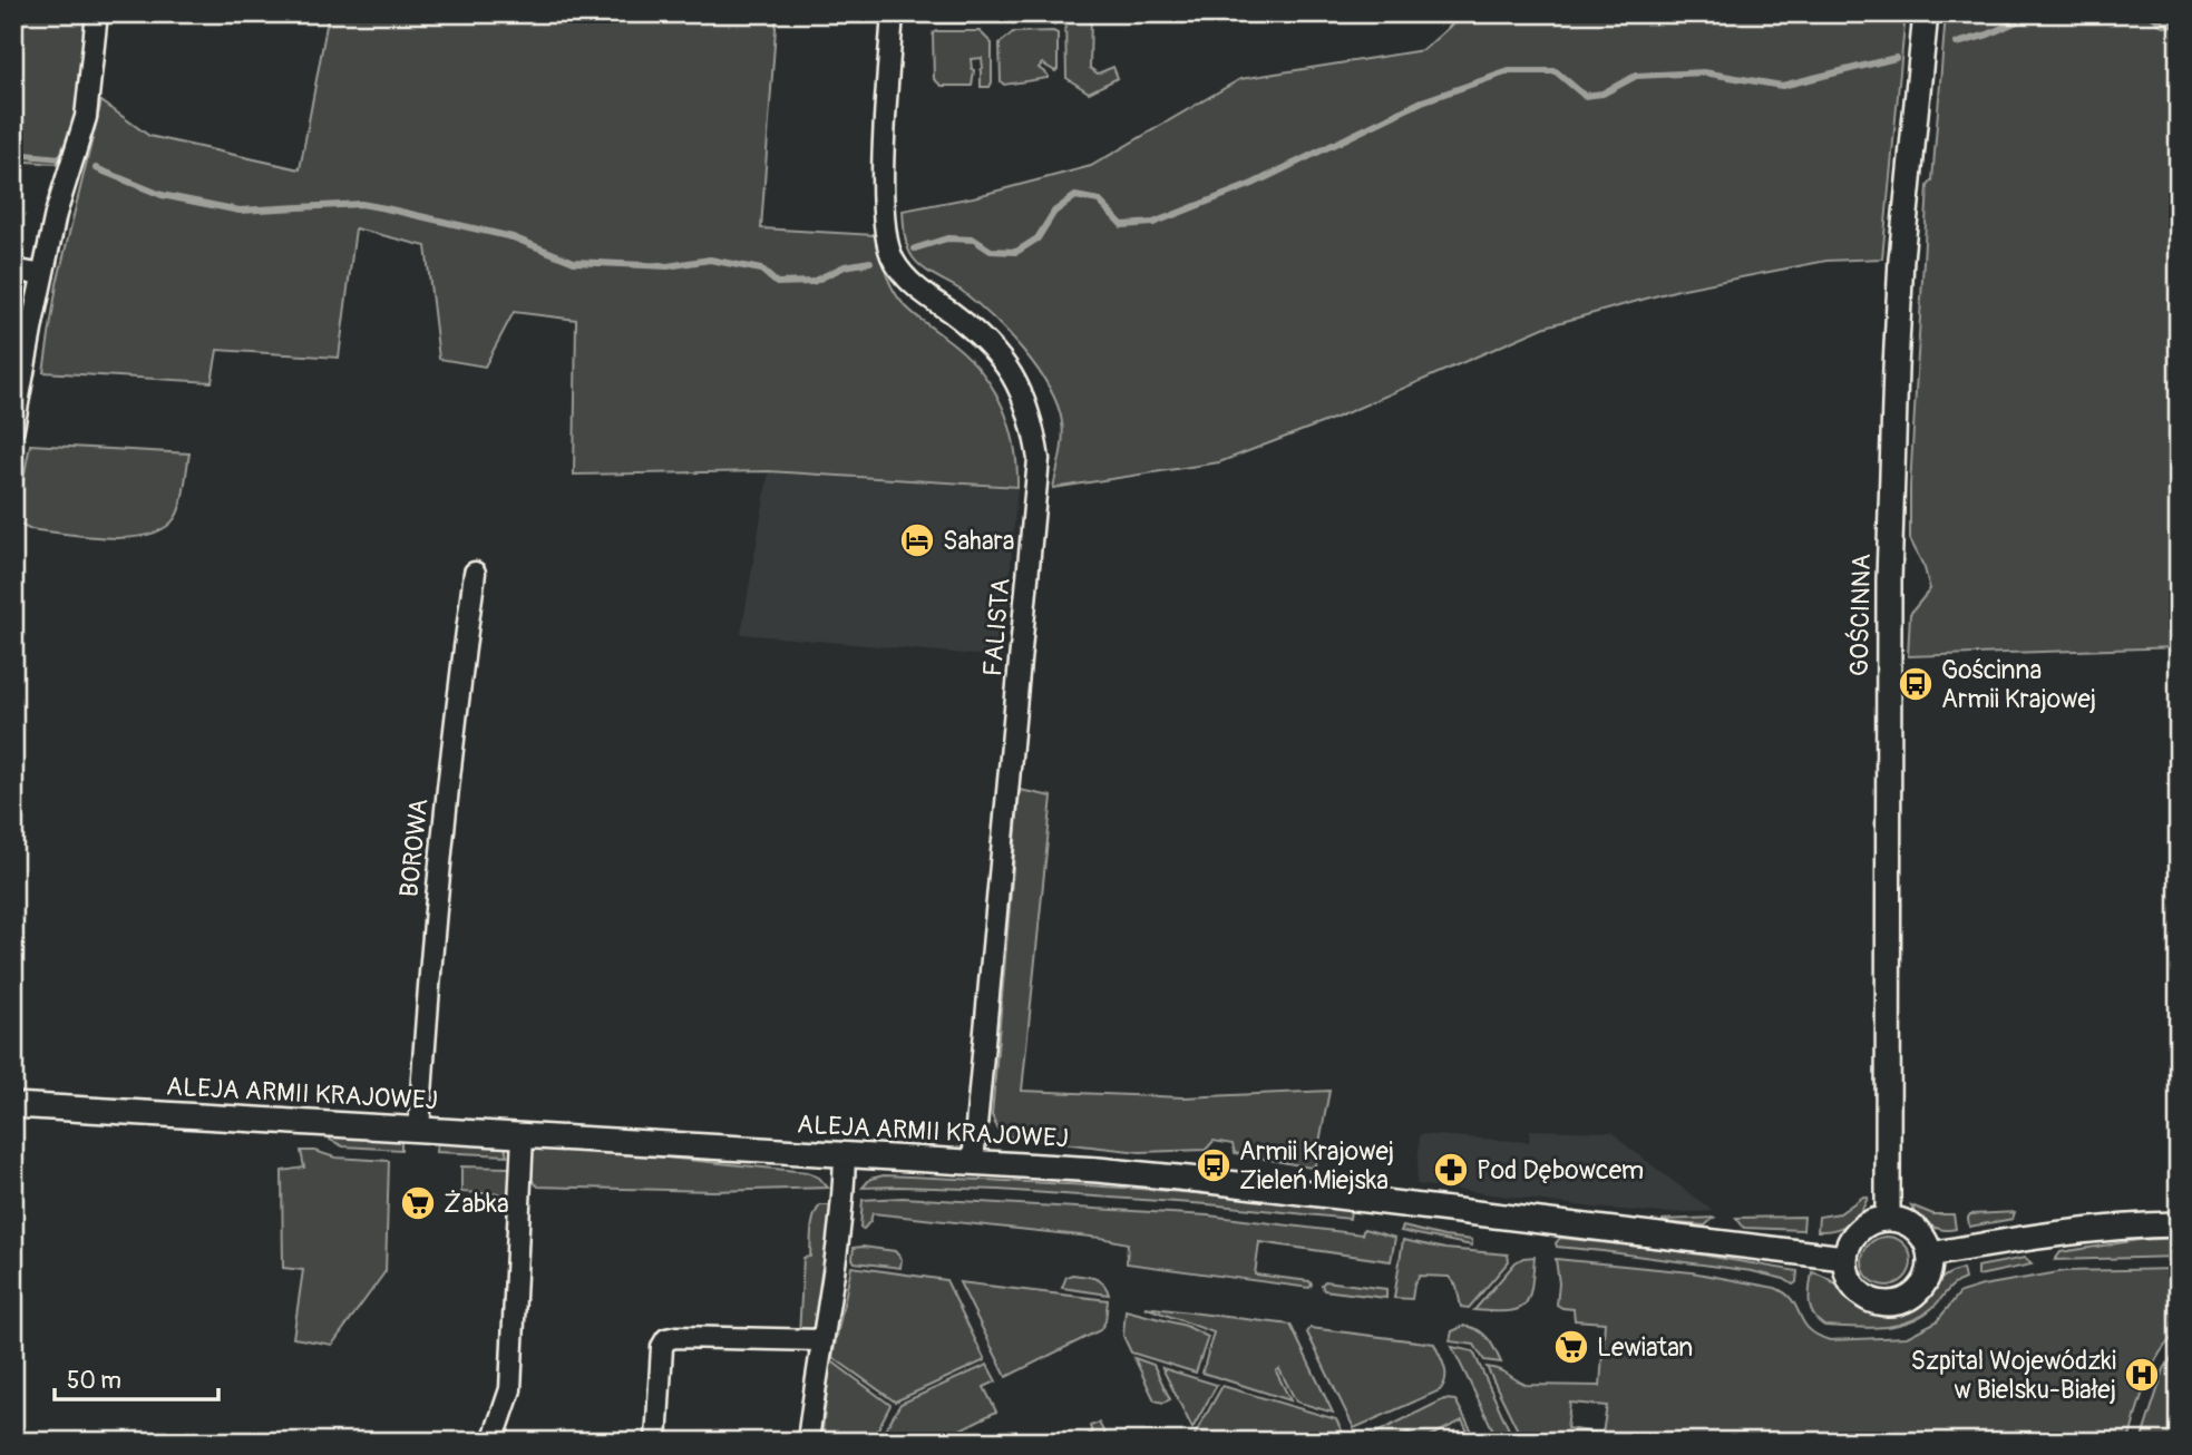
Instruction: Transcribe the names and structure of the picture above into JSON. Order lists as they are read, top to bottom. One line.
{"streets":{"street":["GOŚCINNA","FALISTA","BOROWA","ALEJA ARMII KRAJOWEJ"]},"crossings":[["GOŚCINNA","ALEJA ARMII KRAJOWEJ"],["FALISTA","ALEJA ARMII KRAJOWEJ"],["BOROWA","ALEJA ARMII KRAJOWEJ"]],"places":{"hotel":["Sahara"],"bus stop":["Gościnna Armii Krajowej","Armii Krajowej Zieleń Miejska"],"pharmacy":["Pod Dębowcem"],"supermarket":["Żabka","Lewiatan"],"hospital":["Szpital Wojewódzki w Bielsku-Białej"]},"scale_bar":"50 m"}
